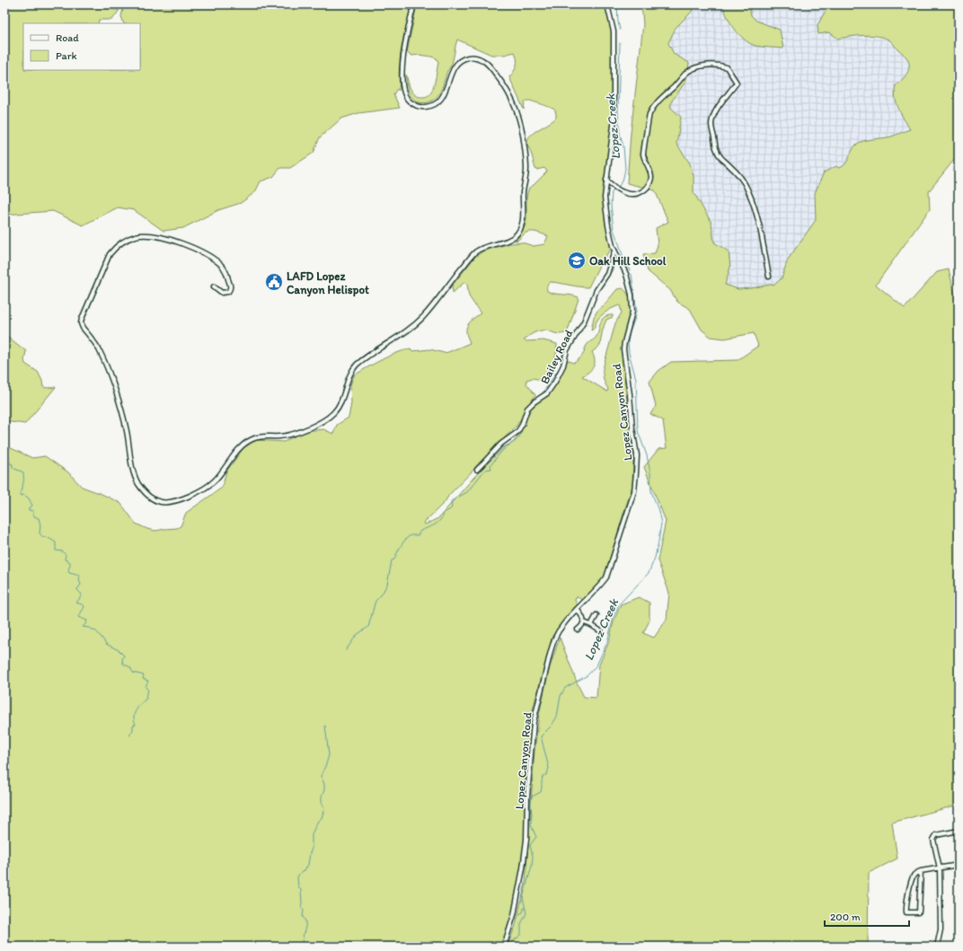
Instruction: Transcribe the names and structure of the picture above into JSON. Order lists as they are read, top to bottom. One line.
{"streets":{"street":["Bailey Road","Lopez Canyon Road"]},"crossings":[["Bailey Road","Lopez Canyon Road"]],"water":["Lopez Creek"],"places":{"school or university":["Oak Hill School"],"public building":["LAFD Lopez Canyon Helispot"]},"legend":["Road","Park"],"scale_bar":"200 m"}
